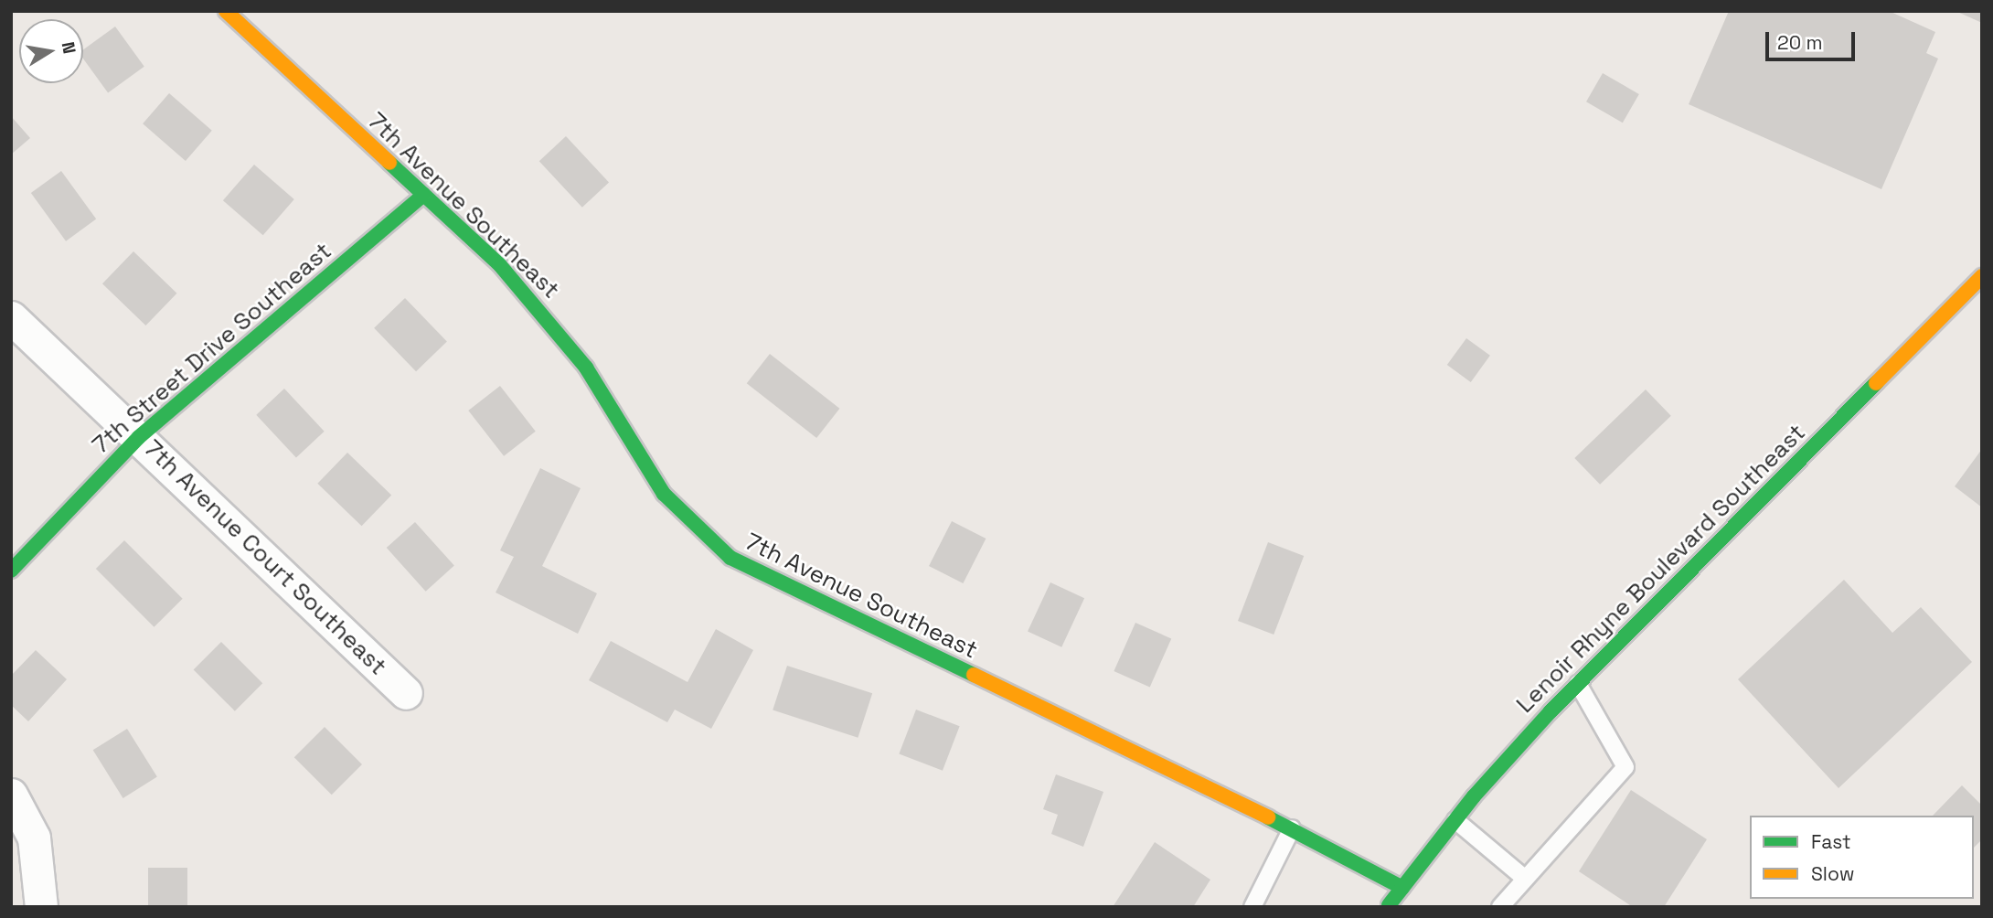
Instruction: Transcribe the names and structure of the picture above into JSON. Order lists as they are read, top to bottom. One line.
{"streets":{"street":["7th Avenue Southeast","7th Street Drive Southeast","7th Avenue Court Southeast","Lenoir Rhyne Boulevard Southeast"]},"crossings":[["7th Avenue Southeast","7th Street Drive Southeast"],["7th Avenue Southeast","Lenoir Rhyne Boulevard Southeast"],["7th Street Drive Southeast","7th Avenue Court Southeast"]],"legend":["Fast","Slow"],"scale_bar":"20 m","north":"right"}
